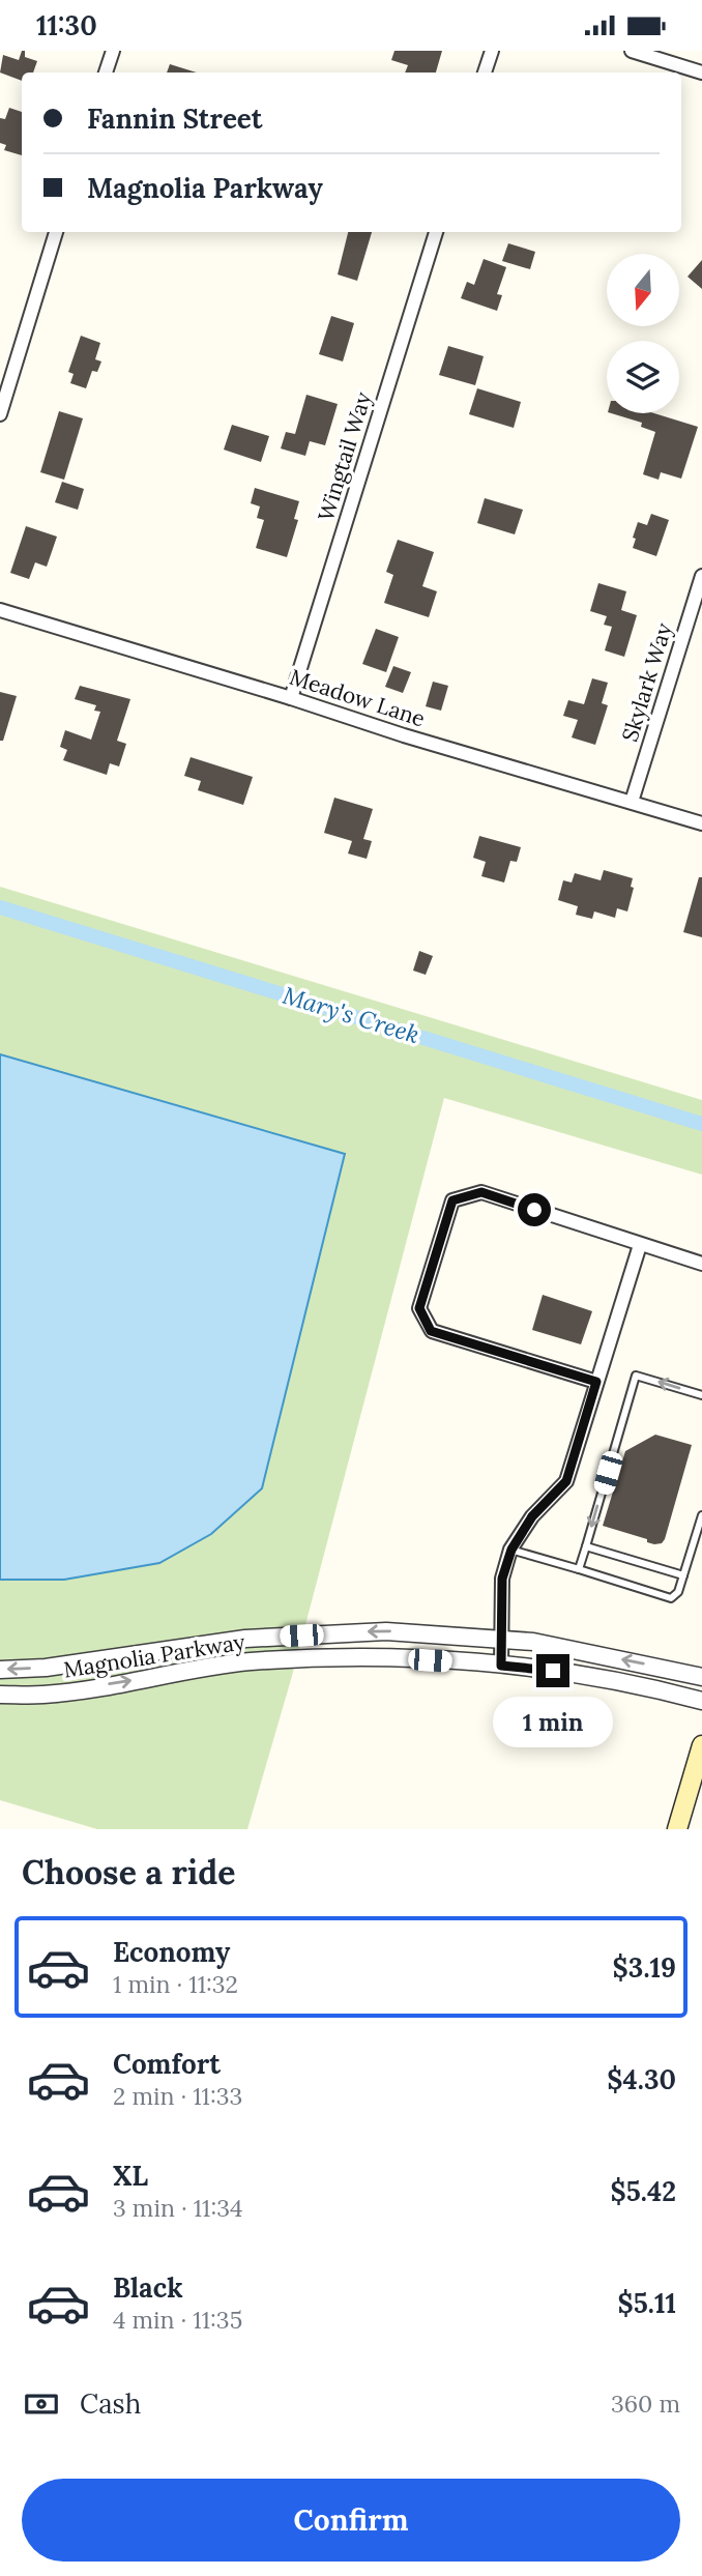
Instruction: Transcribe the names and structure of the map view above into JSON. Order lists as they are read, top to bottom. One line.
{"streets":{"street":["Wingtail Way","Skylark Way","Meadow Lane","Magnolia Parkway"]},"crossings":[["Wingtail Way","Meadow Lane"],["Skylark Way","Meadow Lane"]],"water":["Mary's Creek"],"north":"bottom","page":{"status":"11:30","banner":["Fannin Street","Magnolia Parkway"],"bubble":"1 min","heading":"Choose a ride","list":[{"name":"Economy","note":"1 min · 11:32","value":"$3.19"},{"name":"Comfort","note":"2 min · 11:33","value":"$4.30"},{"name":"XL","note":"3 min · 11:34","value":"$5.42"},{"name":"Black","note":"4 min · 11:35","value":"$5.11"}],"pay":["Cash","360 m"],"buttons":"Confirm"}}
